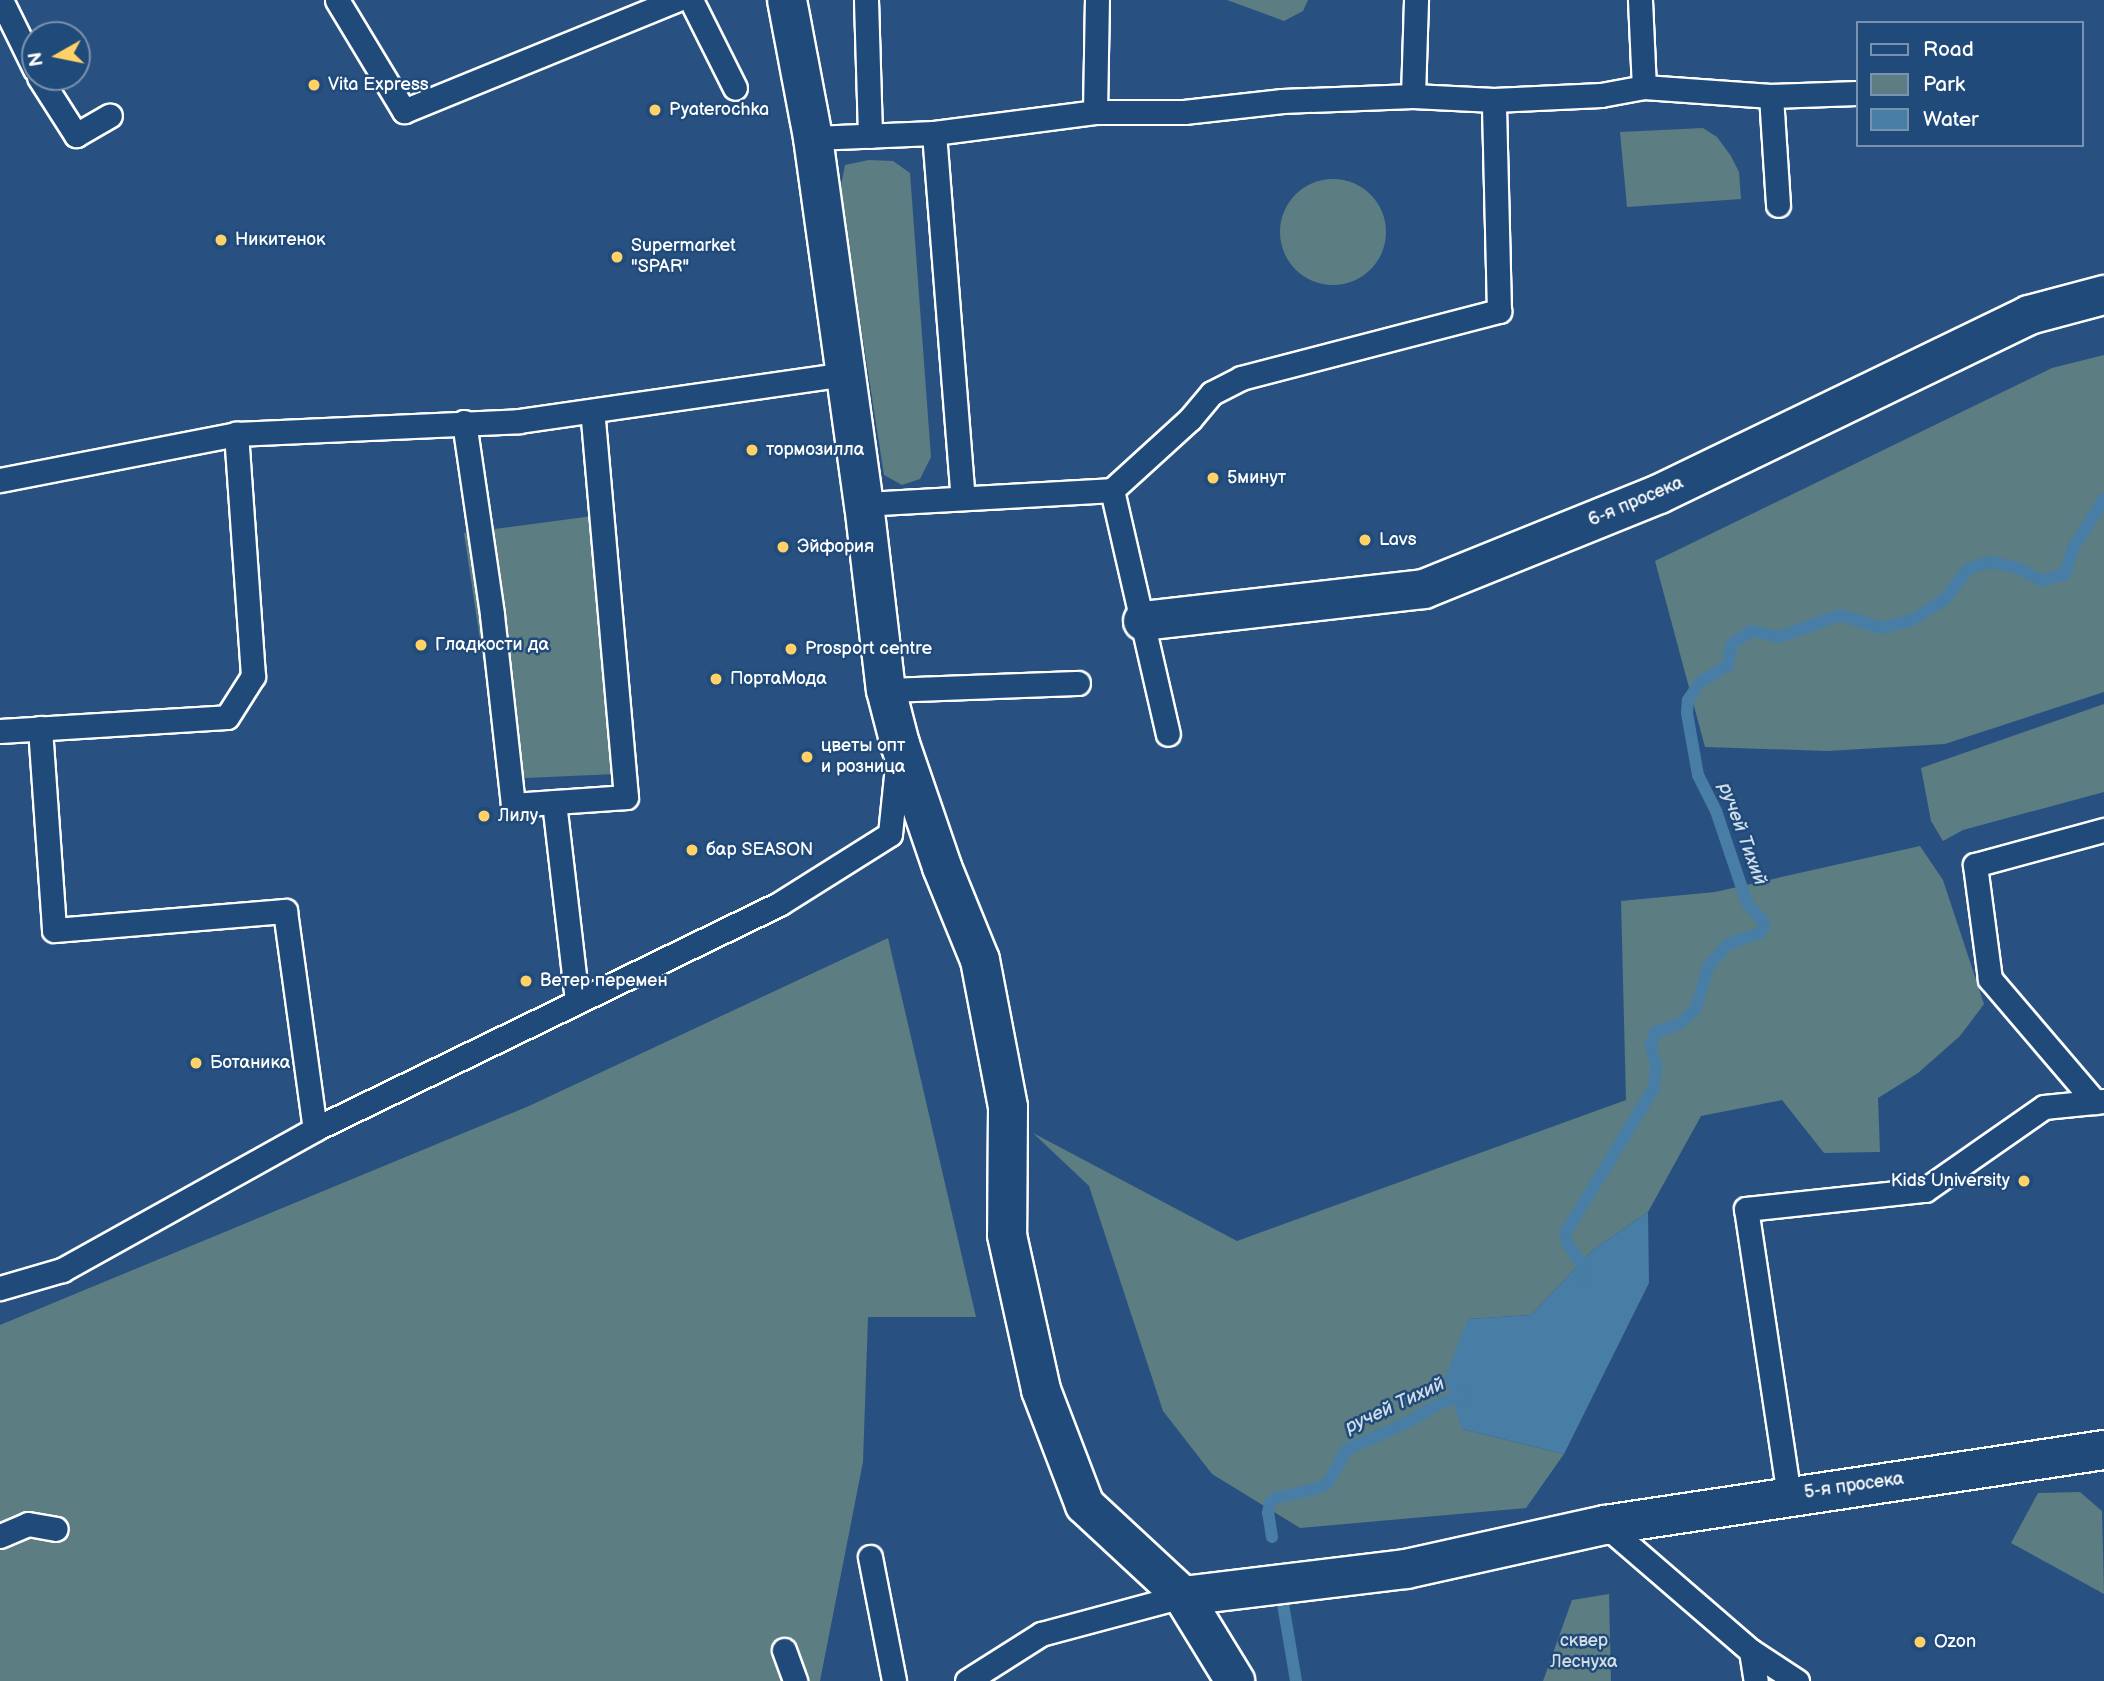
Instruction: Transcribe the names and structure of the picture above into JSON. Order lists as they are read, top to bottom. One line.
{"streets":{"street":["6-я просека","5-я просека"]},"water":["ручей Тихий"],"parks":["сквер Леснуха"],"places":["Vita Express","Pyaterochka","Никитенок","Supermarket \"SPAR\"","тормозилла","5минут","Lavs","Эйфория","Гладкости да","Prosport centre","ПортаМода","цветы опт и розница","Лилу","бар SEASON","Ветер перемен","Ботаника","Kids University","Ozon"],"legend":["Road","Park","Water"],"north":"left"}
